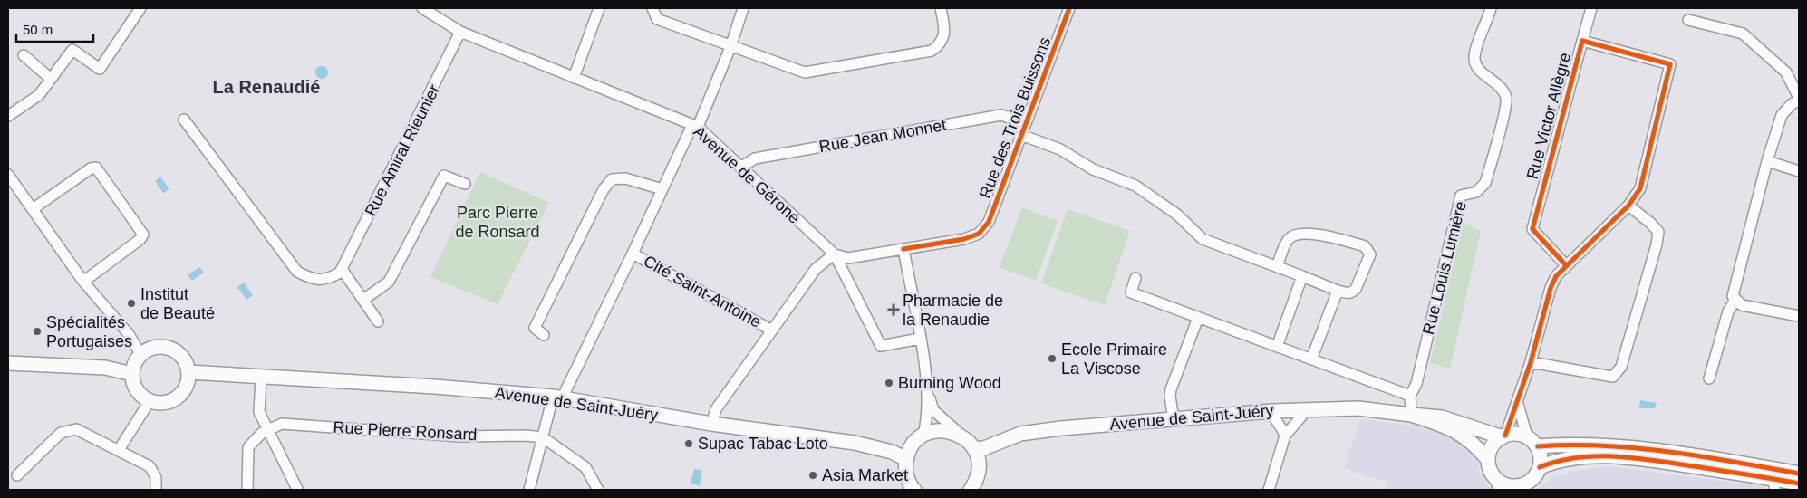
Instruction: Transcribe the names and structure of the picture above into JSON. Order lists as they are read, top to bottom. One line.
{"streets":{"main road":["Avenue de Saint-Juéry"],"street":["Rue Victor Allègre","Rue des Trois Buissons","Rue Jean Monnet","Rue Amiral Rieunier","Avenue de Gérone","Rue Louis Lumière","Cité Saint-Antoine","Rue Pierre Ronsard"]},"crossings":[["Rue Victor Allègre","Avenue de Saint-Juéry"],["Rue des Trois Buissons","Rue Jean Monnet"],["Rue Jean Monnet","Avenue de Gérone"],["Rue Amiral Rieunier","Avenue de Gérone"],["Avenue de Gérone","Cité Saint-Antoine"],["Cité Saint-Antoine","Avenue de Saint-Juéry"],["Cité Saint-Antoine","Rue Pierre Ronsard"]],"districts":["La Renaudié"],"parks":["Parc Pierre de Ronsard"],"places":{"other":["Institut de Beauté","Spécialités Portugaises","Ecole Primaire La Viscose","Burning Wood","Supac Tabac Loto","Asia Market"],"health":["Pharmacie de la Renaudie"]},"scale_bar":"50 m"}
